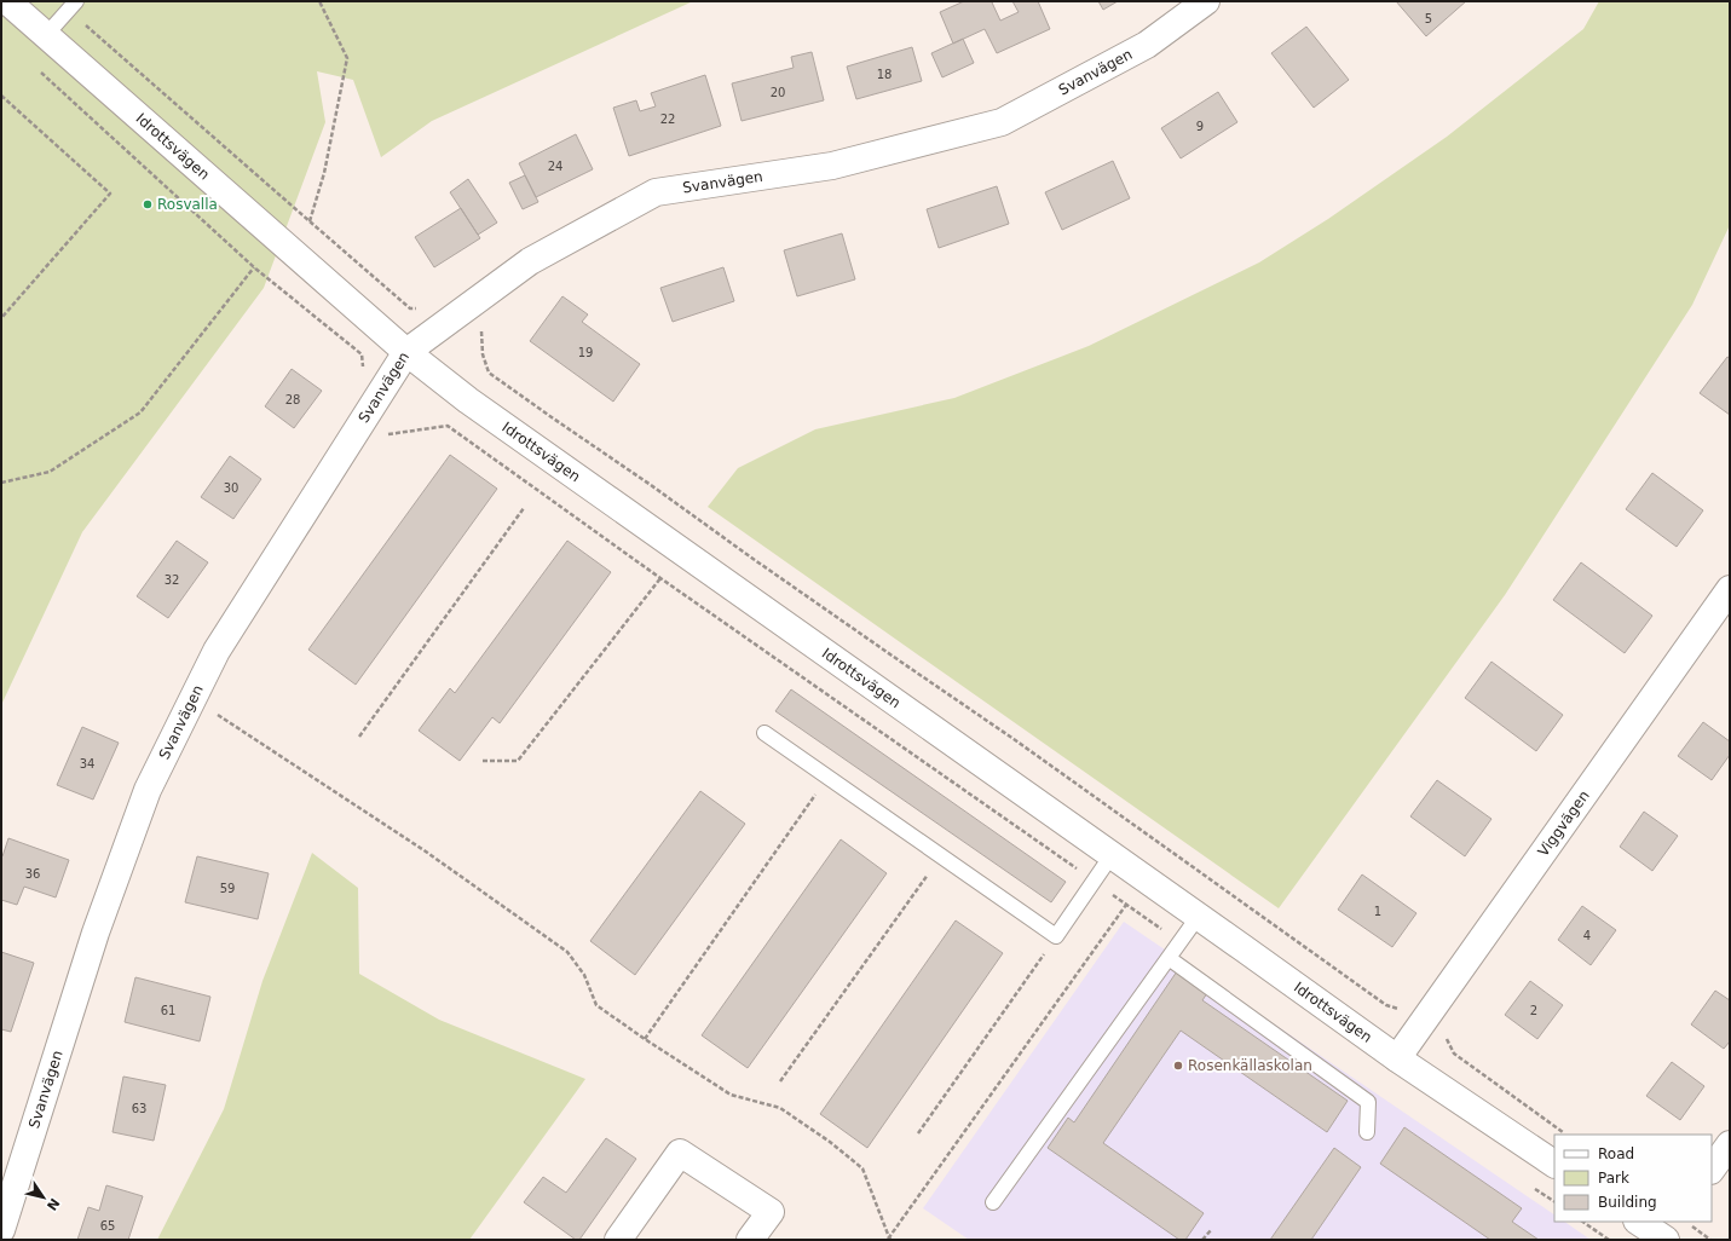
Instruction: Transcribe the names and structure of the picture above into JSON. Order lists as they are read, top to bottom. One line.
{"streets":{"street":["Svanvägen","Idrottsvägen","Viggvägen"]},"crossings":[["Svanvägen","Idrottsvägen"],["Idrottsvägen","Viggvägen"]],"places":["Rosvalla","Rosenkällaskolan"],"house_numbers":["5","18","20","22","9","24","19","28","30","32","34","36","59","1","4","61","2","63","65"],"legend":["Road","Park","Building"],"north":"bottom right"}
